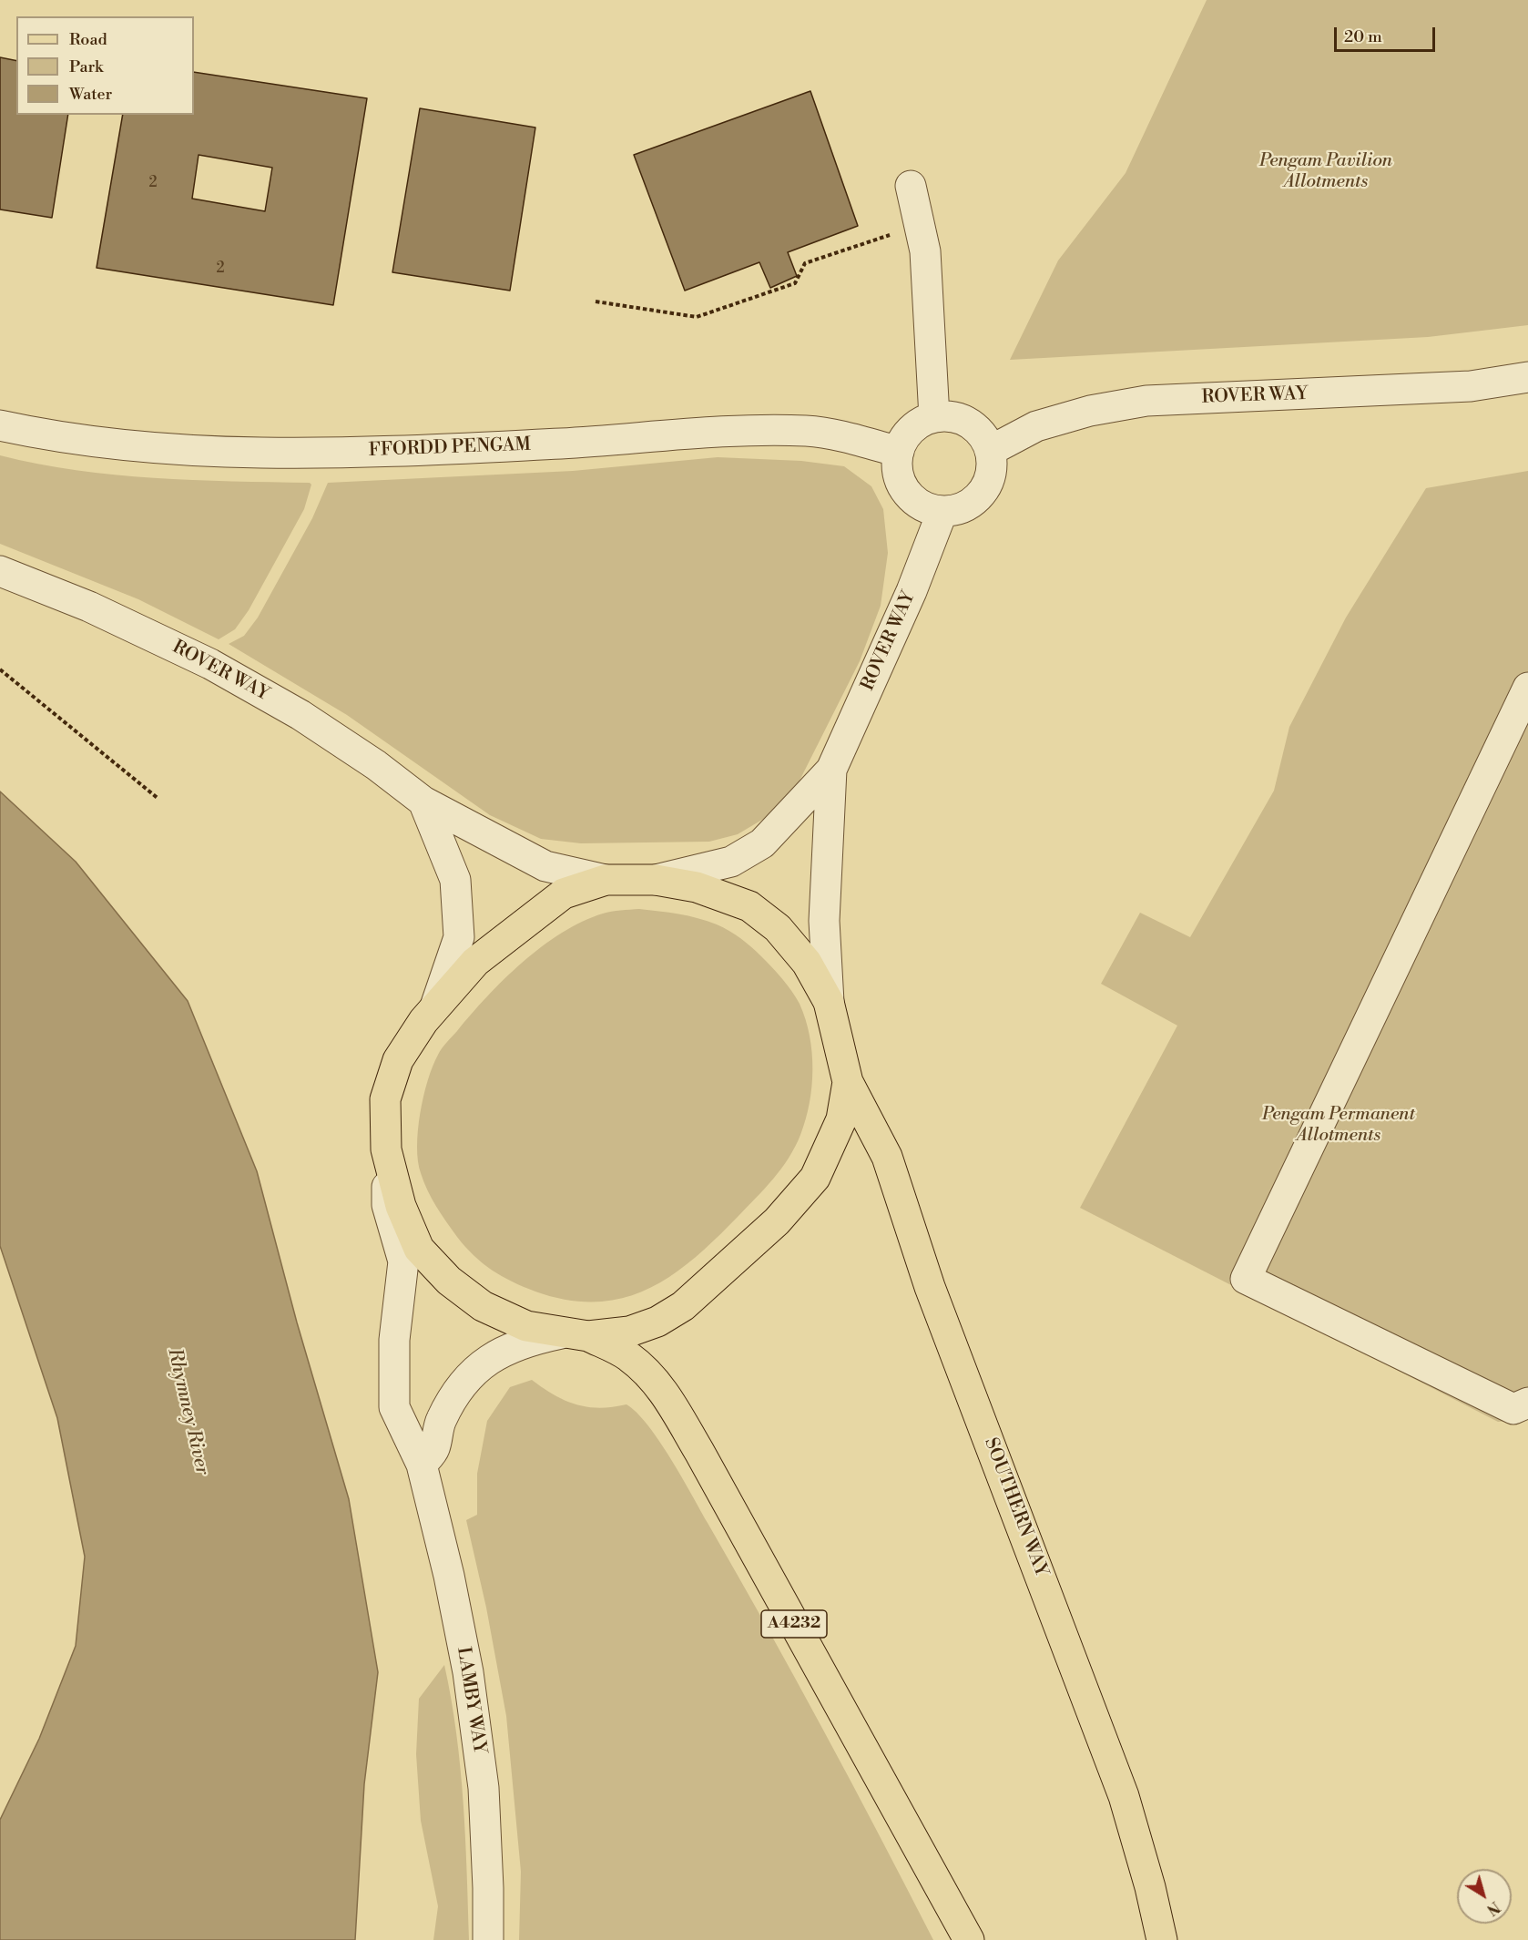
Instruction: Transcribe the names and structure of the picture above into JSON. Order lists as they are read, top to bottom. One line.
{"streets":{"main road":["SOUTHERN WAY","A4232"],"street":["ROVER WAY","FFORDD PENGAM","LAMBY WAY"]},"crossings":[["ROVER WAY","FFORDD PENGAM"]],"water":["Rhymney River"],"parks":["Pengam Pavilion Allotments","Pengam Permanent Allotments"],"house_numbers":["2","2"],"legend":["Road","Park","Water"],"scale_bar":"20 m","north":"bottom right"}
